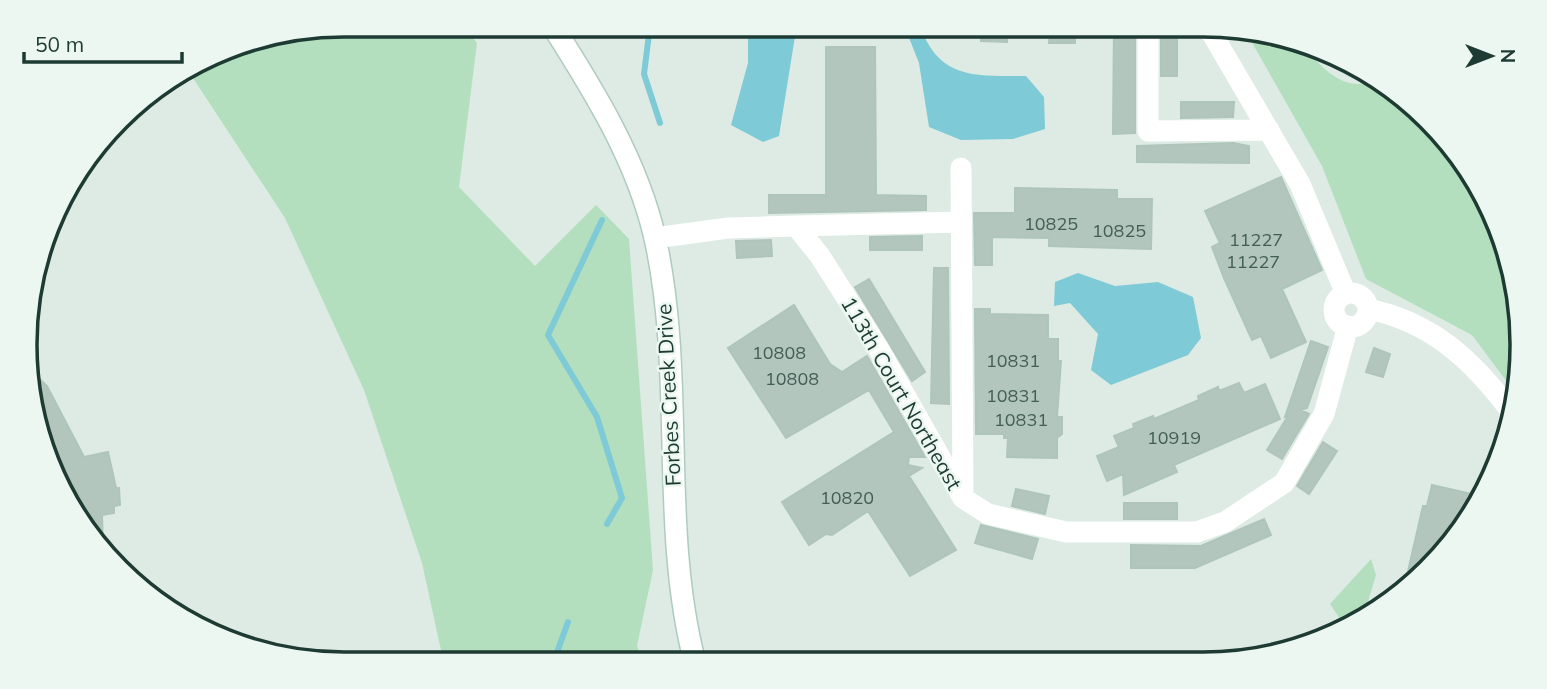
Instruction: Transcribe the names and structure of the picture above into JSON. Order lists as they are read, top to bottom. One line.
{"streets":{"street":["113th Court Northeast","Forbes Creek Drive"]},"house_numbers":["10825","10825","11227","11227","10808","10831","10808","10831","10831","10919","10820"],"scale_bar":"50 m","north":"right"}
